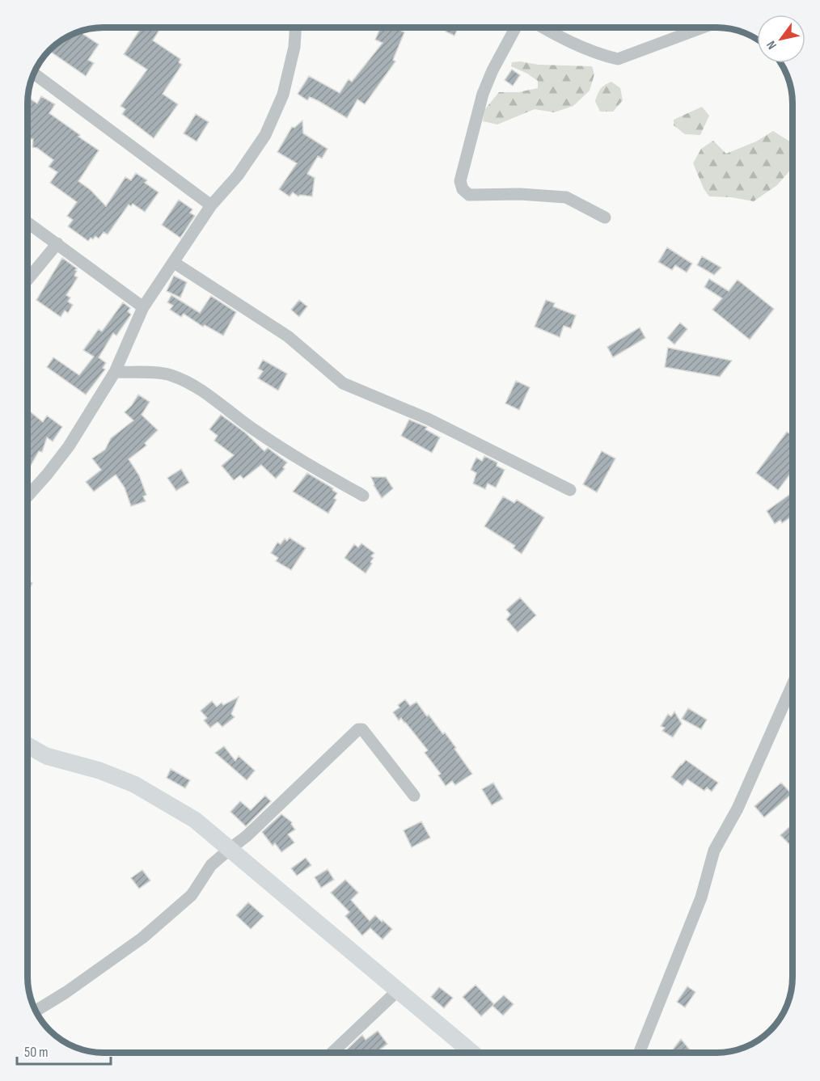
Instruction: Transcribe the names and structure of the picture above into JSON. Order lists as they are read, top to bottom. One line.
{"scale_bar":"50 m","north":"bottom left"}
